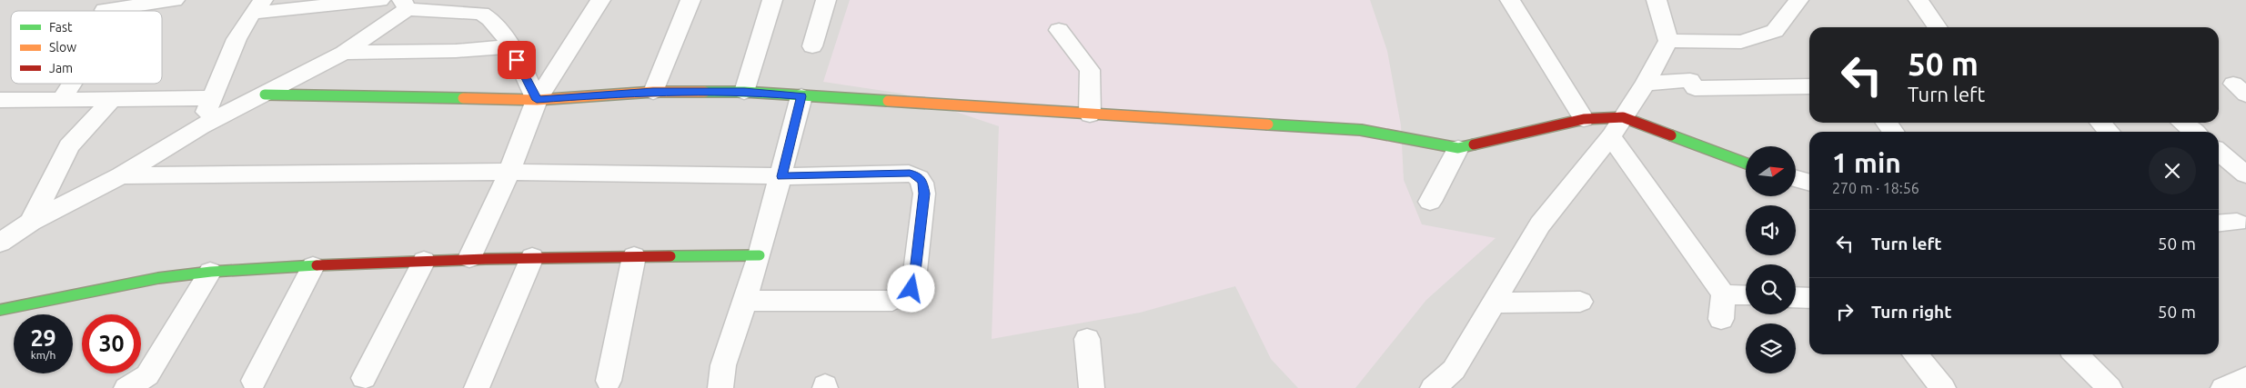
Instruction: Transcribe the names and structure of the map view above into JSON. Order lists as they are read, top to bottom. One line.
{"legend":["Fast","Slow","Jam"],"north":"right","page":{"turn":["50 m","Turn left"],"heading":["1 min","270 m · 18:56"],"list":[{"name":"Turn left","value":"50 m"},{"name":"Turn right","value":"50 m"}],"speed":"29 km/h","limit":"30"}}
